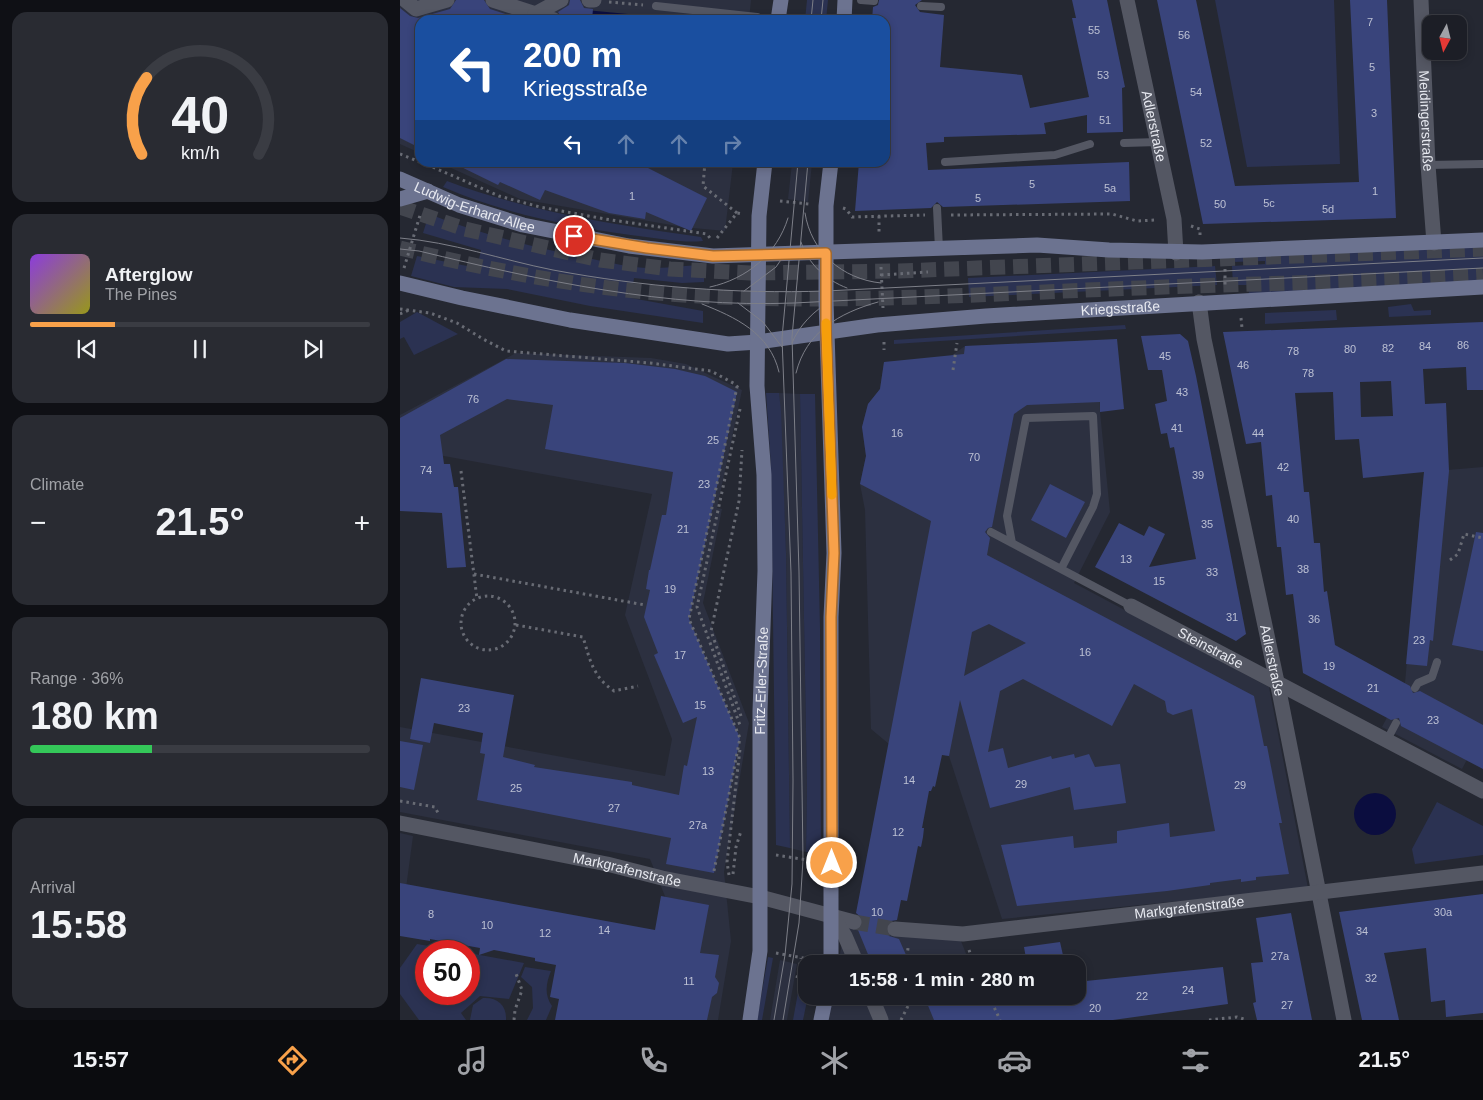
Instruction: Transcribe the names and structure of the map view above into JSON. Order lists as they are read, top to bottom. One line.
{"streets":{"main road":["Ludwig-Erhard-Allee","Kriegsstraße","Fritz-Erler-Straße"],"street":["Meidingerstraße","Adlerstraße","Steinstraße","Markgrafenstraße"]},"crossings":[["Adlerstraße","Kriegsstraße"],["Adlerstraße","Steinstraße"],["Adlerstraße","Markgrafenstraße"],["Ludwig-Erhard-Allee","Fritz-Erler-Straße"],["Kriegsstraße","Fritz-Erler-Straße"],["Fritz-Erler-Straße","Markgrafenstraße"]],"house_numbers":["7","55","56","5","53","54","3","51","52","5","5a","1","1","5","5c","50","5d","86","84","82","80","78","45","46","78","43","76","41","16","44","25","70","42","74","39","23","40","35","21","13","38","33","15","19","31","36","23","16","17","19","21","15","23","23","13","14","29","29","25","27","27a","12","10","30a","8","10","14","34","12","27a","32","11","24","22","27","20"],"north":"bottom","page":{"turn":["200 m","Kriegsstraße"],"song":["Afterglow","The Pines"],"tile":["Climate",["Range · 36%","180 km"],["Arrival","15:58"]],"heat":["−","21.5°","+"],"limit":"50","trip":"15:58 · 1 min · 280 m","tabs":["15:57","21.5°"],"gauge":["40","km/h"]}}
